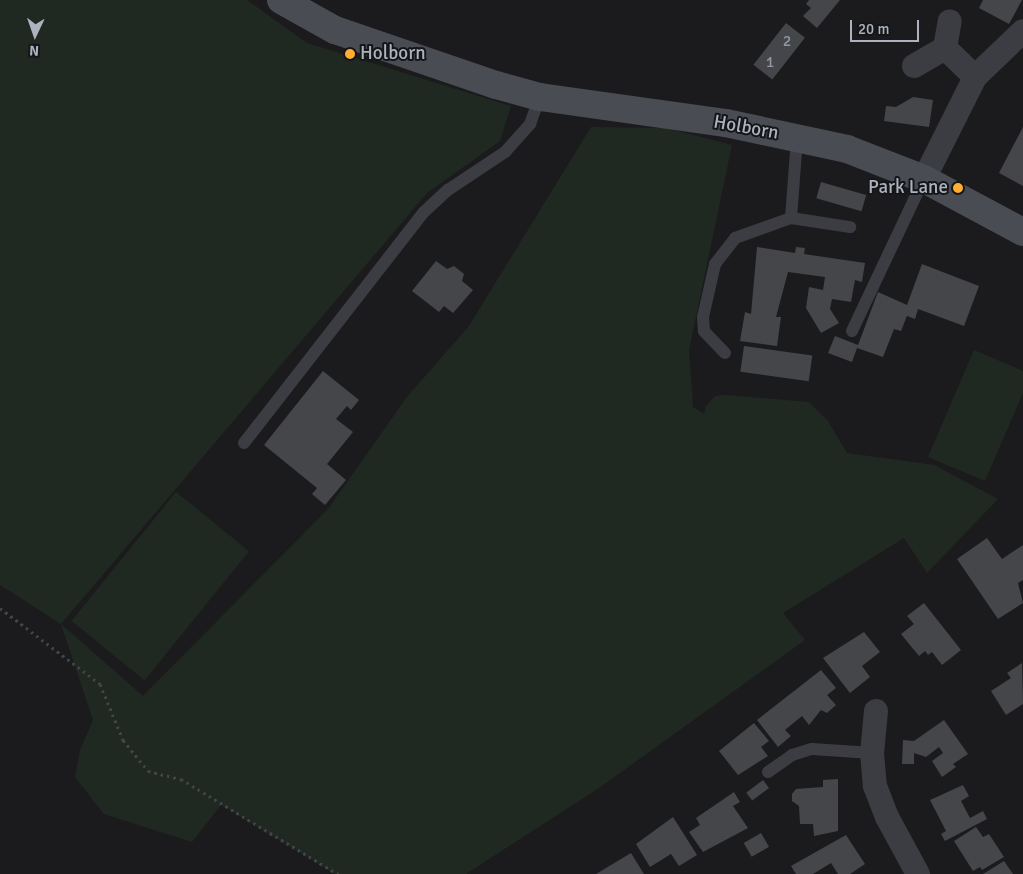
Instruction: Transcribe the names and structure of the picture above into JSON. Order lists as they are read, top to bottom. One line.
{"streets":{"street":["Holborn"]},"places":["Holborn","Park Lane"],"house_numbers":["2","1"],"scale_bar":"20 m","north":"bottom"}
